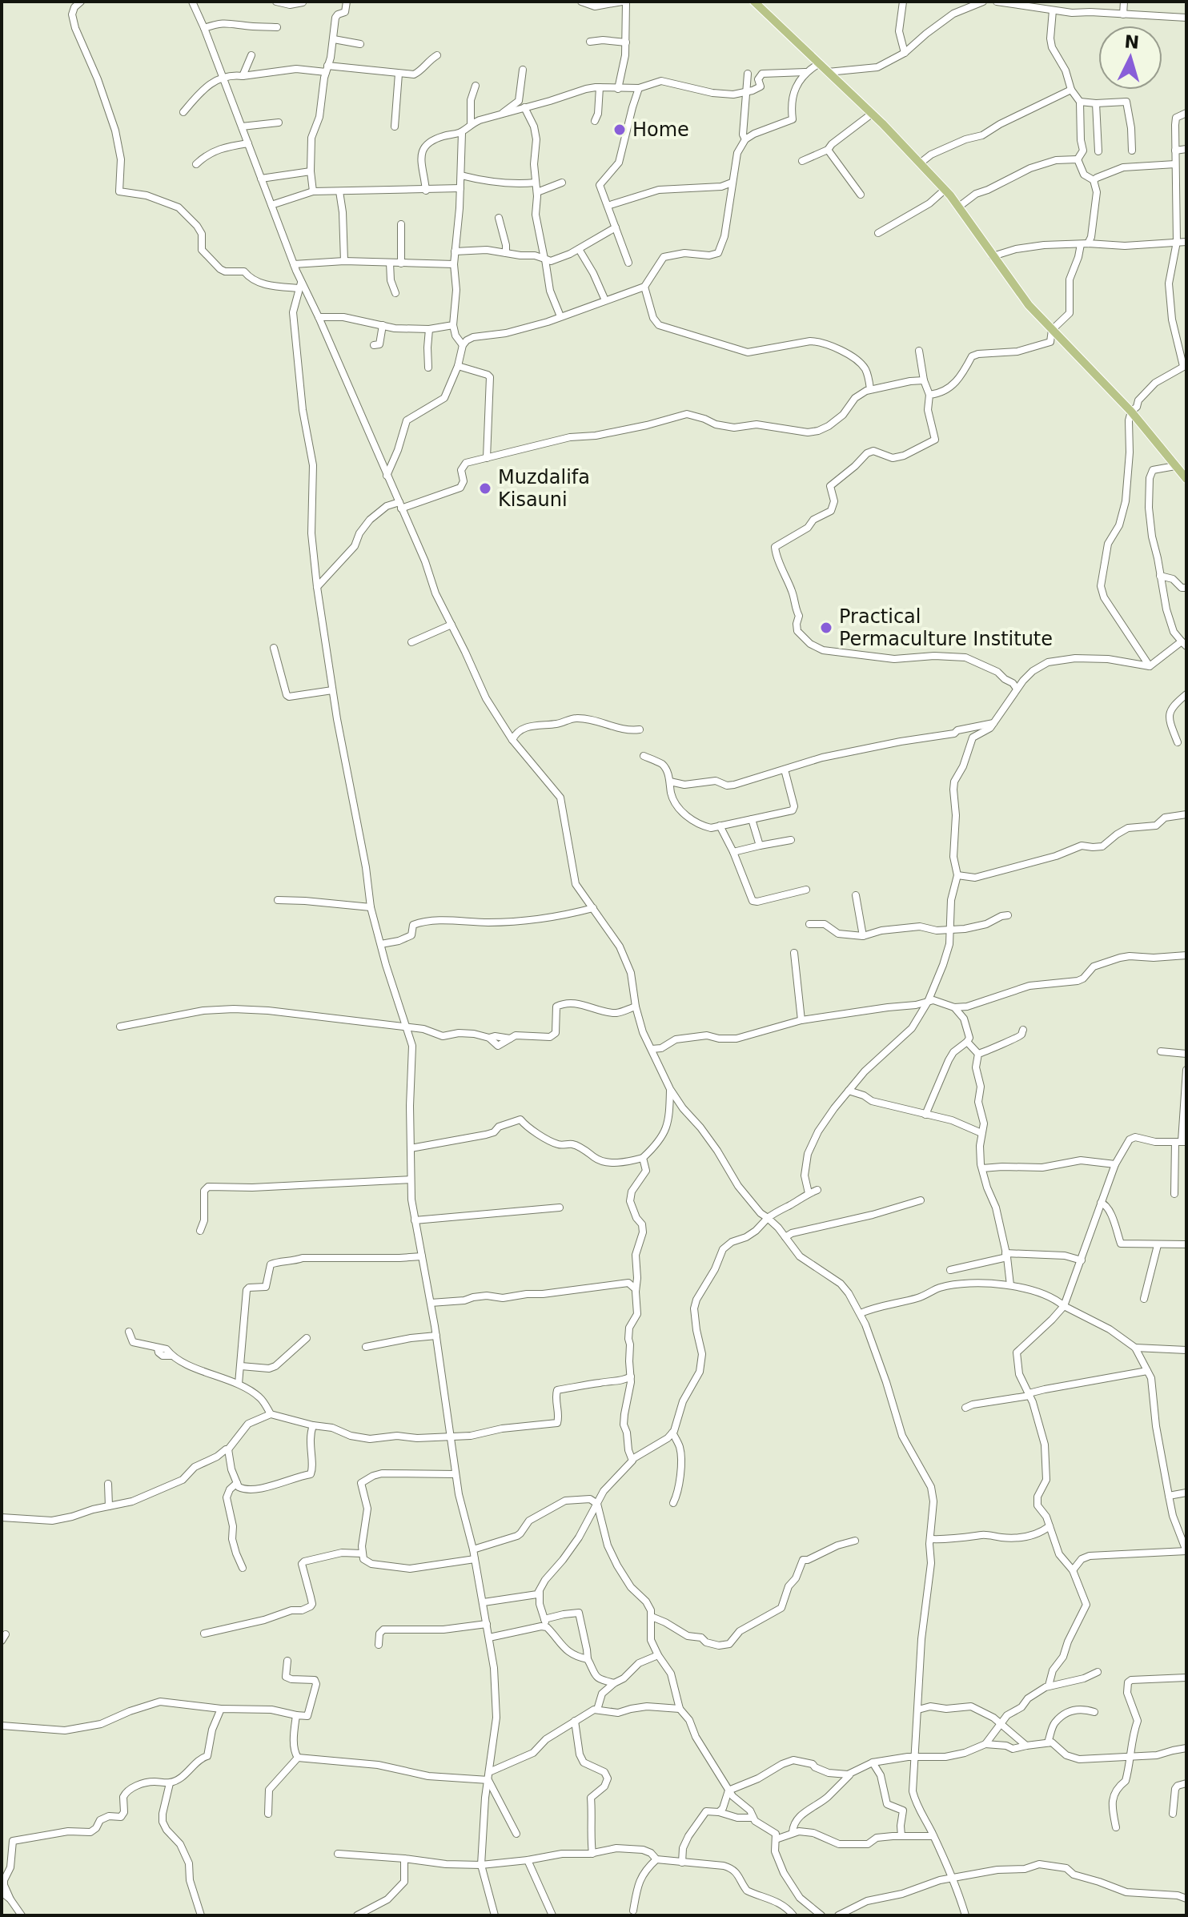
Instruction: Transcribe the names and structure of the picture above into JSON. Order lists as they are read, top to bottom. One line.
{"places":["Home","Muzdalifa Kisauni","Practical Permaculture Institute"],"north":"top"}
